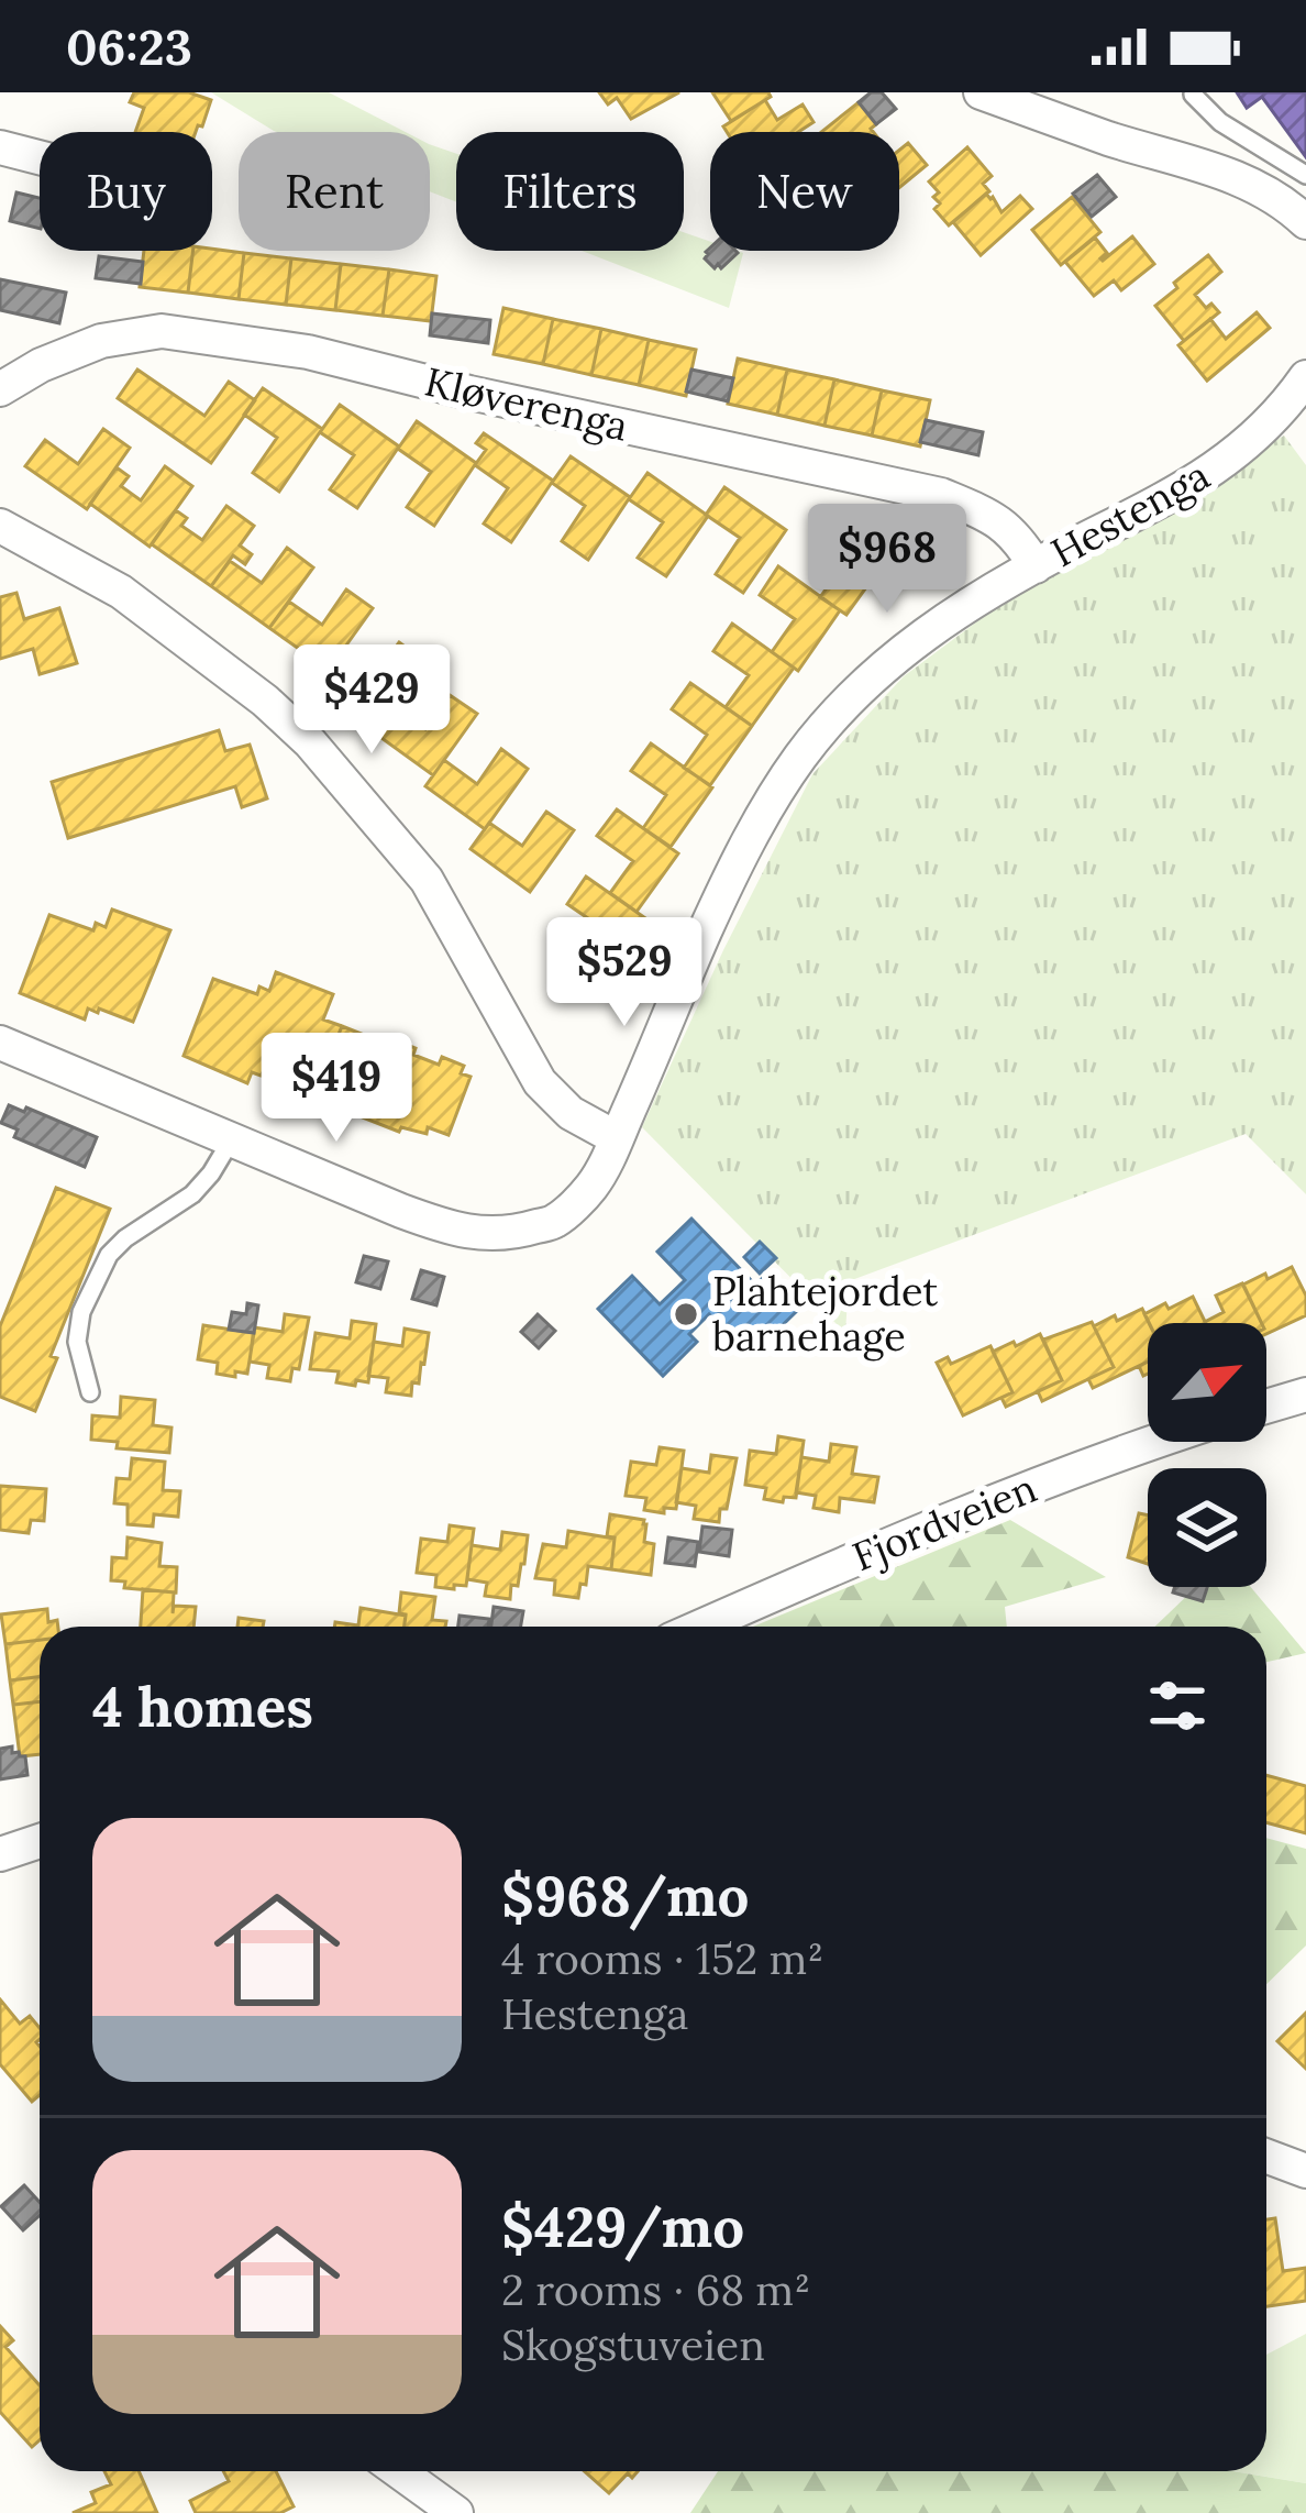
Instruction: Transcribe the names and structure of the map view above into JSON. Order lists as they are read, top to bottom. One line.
{"streets":{"street":["Kløverenga","Hestenga","Fjordveien"]},"crossings":[["Kløverenga","Hestenga"]],"places":["Plahtejordet barnehage"],"north":"top right","page":{"status":"06:23","chip":["Buy","Rent","Filters","New"],"price":["$968","$429","$529","$419"],"heading":"4 homes","list":[{"name":"$968/mo","note":"4 rooms · 152 m² · Hestenga"},{"name":"$429/mo","note":"2 rooms · 68 m² · Skogstuveien"}]}}
